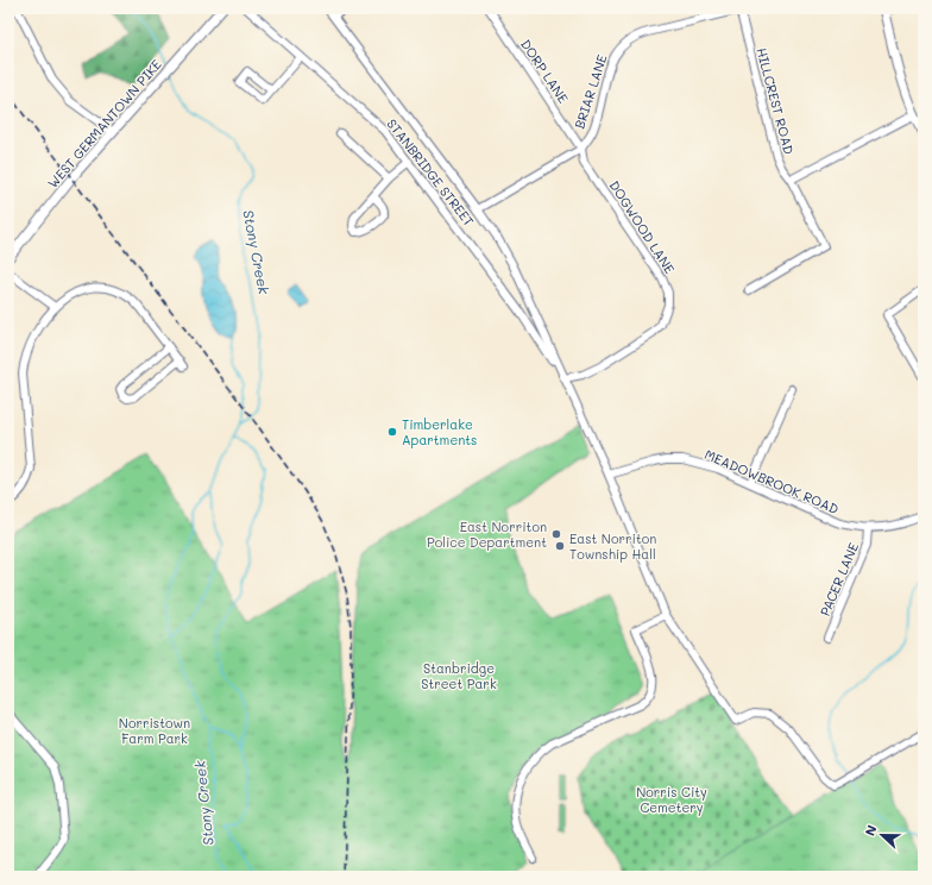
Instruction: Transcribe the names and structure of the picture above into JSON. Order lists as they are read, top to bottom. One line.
{"streets":{"main road":["WEST GERMANTOWN PIKE"],"street":["DORP LANE","BRIAR LANE","HILLCREST ROAD","STANBRIDGE STREET","DOGWOOD LANE","MEADOWBROOK ROAD","PACER LANE"]},"crossings":[["DORP LANE","BRIAR LANE"],["DORP LANE","DOGWOOD LANE"],["BRIAR LANE","HILLCREST ROAD"],["BRIAR LANE","STANBRIDGE STREET"],["BRIAR LANE","DOGWOOD LANE"],["STANBRIDGE STREET","DOGWOOD LANE"],["STANBRIDGE STREET","MEADOWBROOK ROAD"],["MEADOWBROOK ROAD","PACER LANE"]],"water":["Stony Creek"],"parks":["Stanbridge Street Park","Norristown Farm Park","Norris City Cemetery"],"places":["Timberlake Apartments","East Norriton Police Department","East Norriton Township Hall"],"north":"left"}
